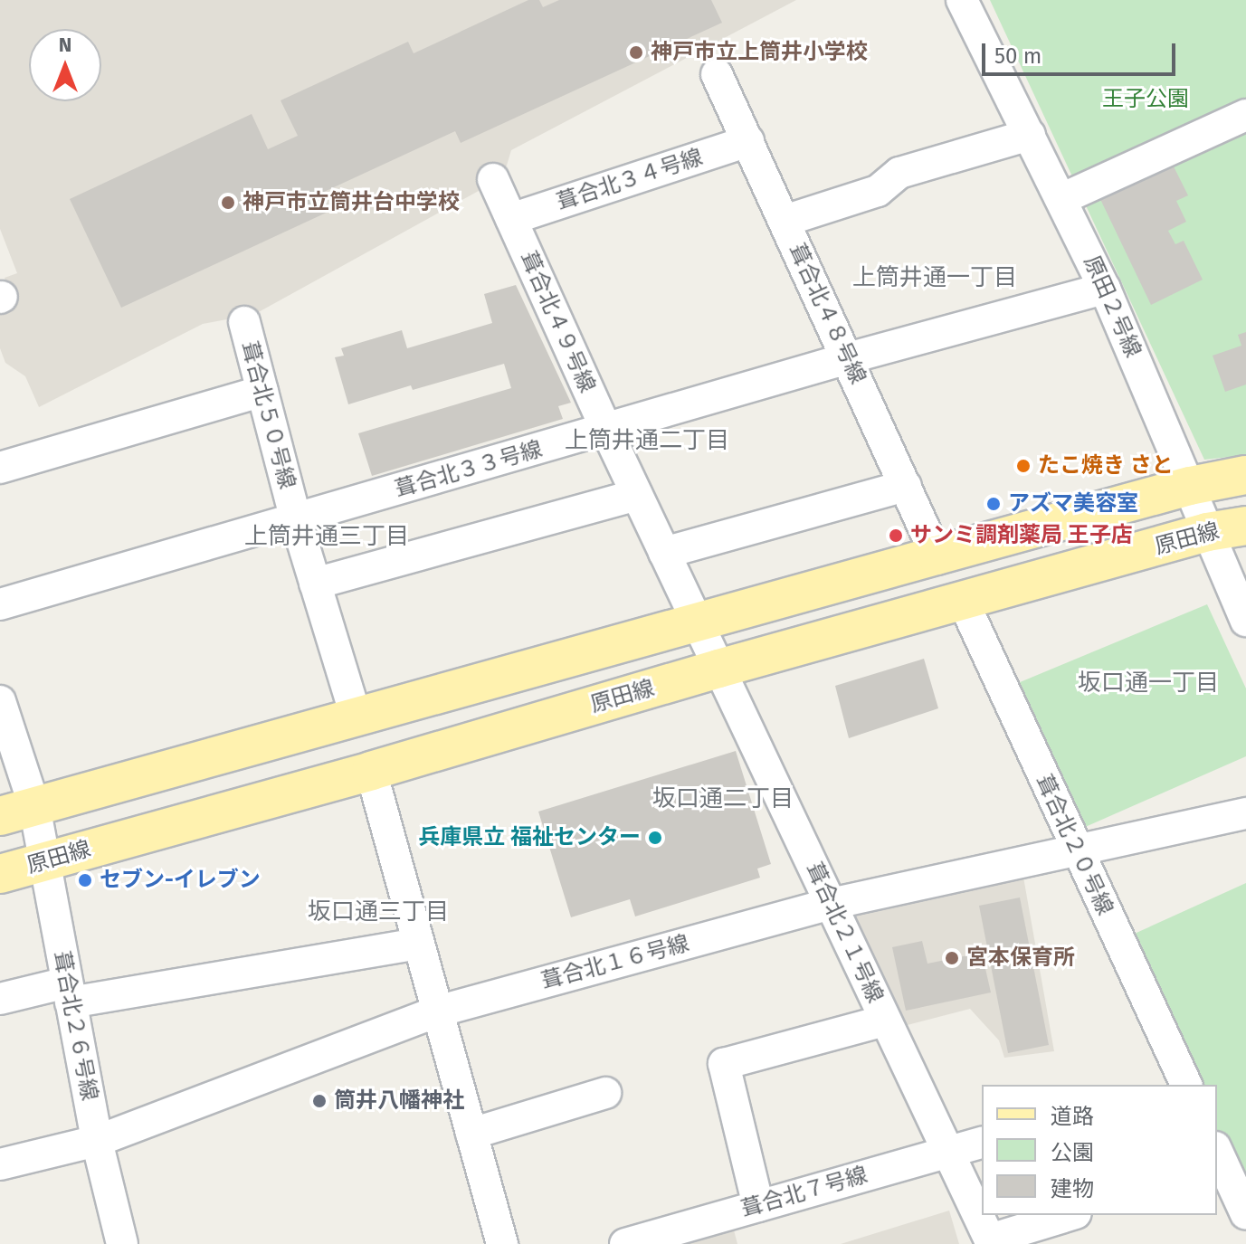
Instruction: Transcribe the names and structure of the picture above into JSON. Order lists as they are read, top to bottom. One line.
{"streets":{"main road":["原田線"],"street":["葺合北３４号線","原田２号線","葺合北４８号線","葺合北４９号線","葺合北５０号線","葺合北３３号線","葺合北２０号線","葺合北２１号線","葺合北１６号線","葺合北２６号線","葺合北７号線"]},"crossings":[["葺合北３４号線","葺合北４８号線"],["葺合北３４号線","葺合北４９号線"],["原田２号線","葺合北３３号線"],["原田２号線","原田線"],["葺合北４８号線","葺合北３３号線"],["葺合北４９号線","葺合北３３号線"],["葺合北４９号線","葺合北２１号線"],["葺合北５０号線","葺合北３３号線"],["原田線","葺合北２０号線"],["原田線","葺合北２１号線"],["原田線","葺合北２６号線"],["葺合北２０号線","葺合北１６号線"],["葺合北２１号線","葺合北１６号線"],["葺合北２１号線","葺合北７号線"],["葺合北１６号線","葺合北２６号線"]],"districts":["上筒井通一丁目","上筒井通二丁目","上筒井通三丁目","坂口通一丁目","坂口通二丁目","坂口通三丁目"],"parks":["王子公園"],"places":["神戸市立上筒井小学校","神戸市立筒井台中学校","たこ焼き さと","アズマ美容室","サンミ調剤薬局 王子店","兵庫県立 福祉センター","セブン-イレブン","宮本保育所","筒井八幡神社"],"legend":["道路","公園","建物"],"scale_bar":"50 m","north":"top"}
